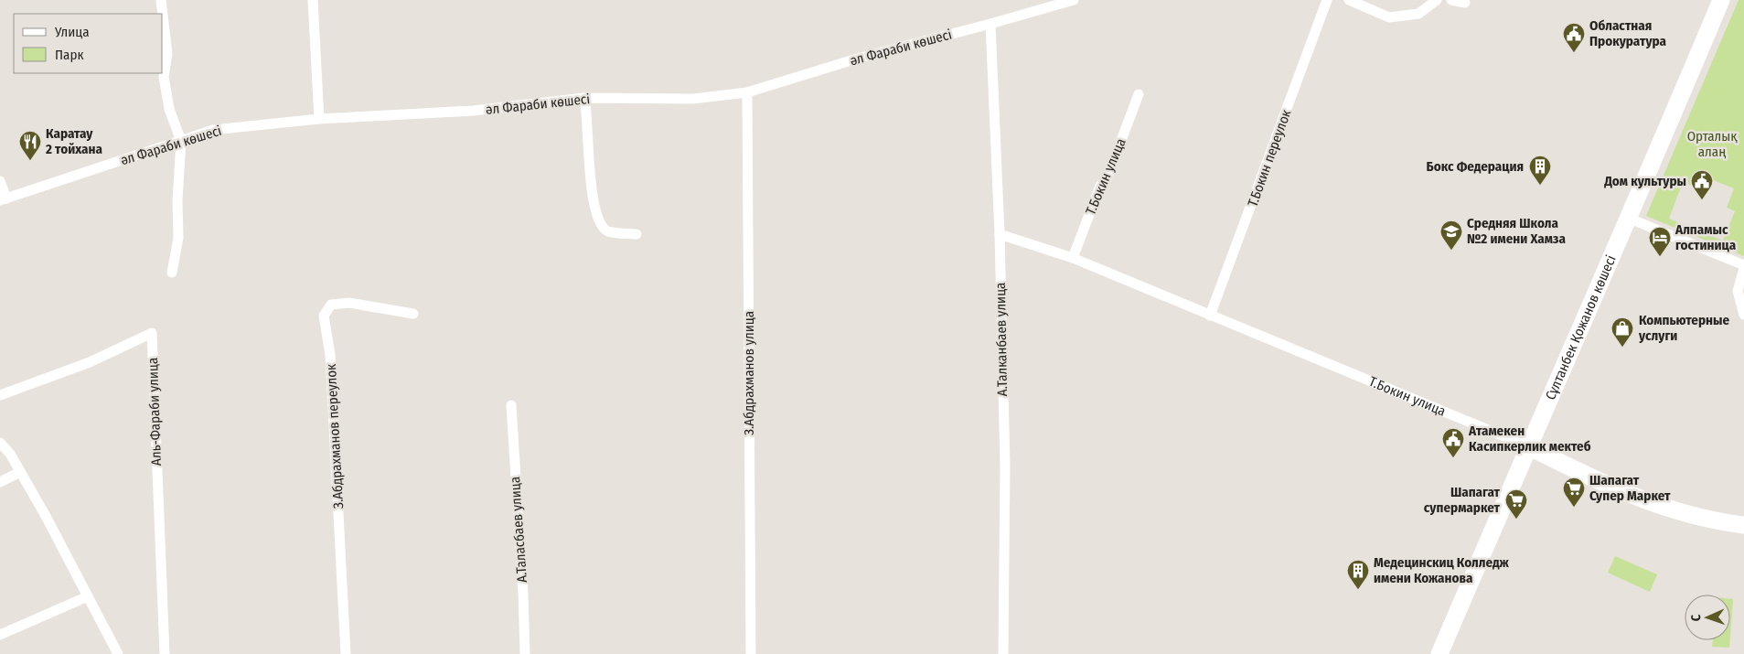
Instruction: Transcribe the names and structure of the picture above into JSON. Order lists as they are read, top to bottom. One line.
{"streets":{"main road":["Т.Бокин улица","Сұлтанбек Қожанов көшесі"],"street":["әл Фараби көшесі","Т.Бокин переулок","А.Талканбаев улица","З.Абдрахманов улица","Аль-Фараби улица","З.Абдрахманов переулок","А.Таласбаев улица"]},"crossings":[["әл Фараби көшесі","А.Талканбаев улица"],["әл Фараби көшесі","З.Абдрахманов улица"],["Т.Бокин переулок","Т.Бокин улица"],["Т.Бокин улица","Сұлтанбек Қожанов көшесі"],["Т.Бокин улица","А.Талканбаев улица"]],"parks":["Орталық алаң"],"places":{"public building":["Областная Прокуратура","Дом культуры","Атамекен Касипкерлик мектеб"],"restaurant":["Каратау 2 тойхана"],"building":["Бокс Федерация","Медецинскиц Колледж имени Кожанова"],"school or university":["Средняя Школа №2 имени Хамза"],"hotel":["Алпамыс гостиница"],"shop":["Компьютерные услуги"],"supermarket":["Шапагат Супер Маркет","Шапагат супермаркет"]},"legend":["Улица","Парк"],"north":"left"}
